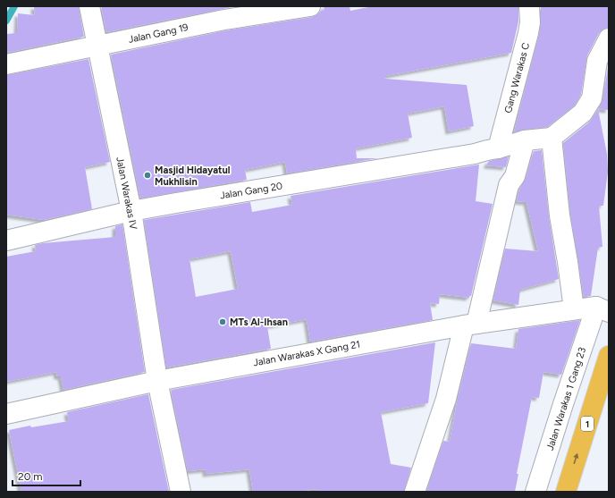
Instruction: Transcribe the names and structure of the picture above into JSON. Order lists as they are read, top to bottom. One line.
{"streets":{"highway":["1"],"street":["Jalan Gang 19","Gang Warakas C","Jalan Gang 20","Jalan Warakas IV","Jalan Warakas X Gang 21","Jalan Warakas 1 Gang 23"]},"crossings":[["Jalan Gang 19","Jalan Warakas IV"],["Gang Warakas C","Jalan Gang 20"],["Jalan Gang 20","Jalan Warakas IV"],["Jalan Warakas IV","Jalan Warakas X Gang 21"],["Jalan Warakas X Gang 21","Jalan Warakas 1 Gang 23"]],"places":["Masjid Hidayatul Mukhlisin","MTs Al-Ihsan"],"scale_bar":"20 m"}
